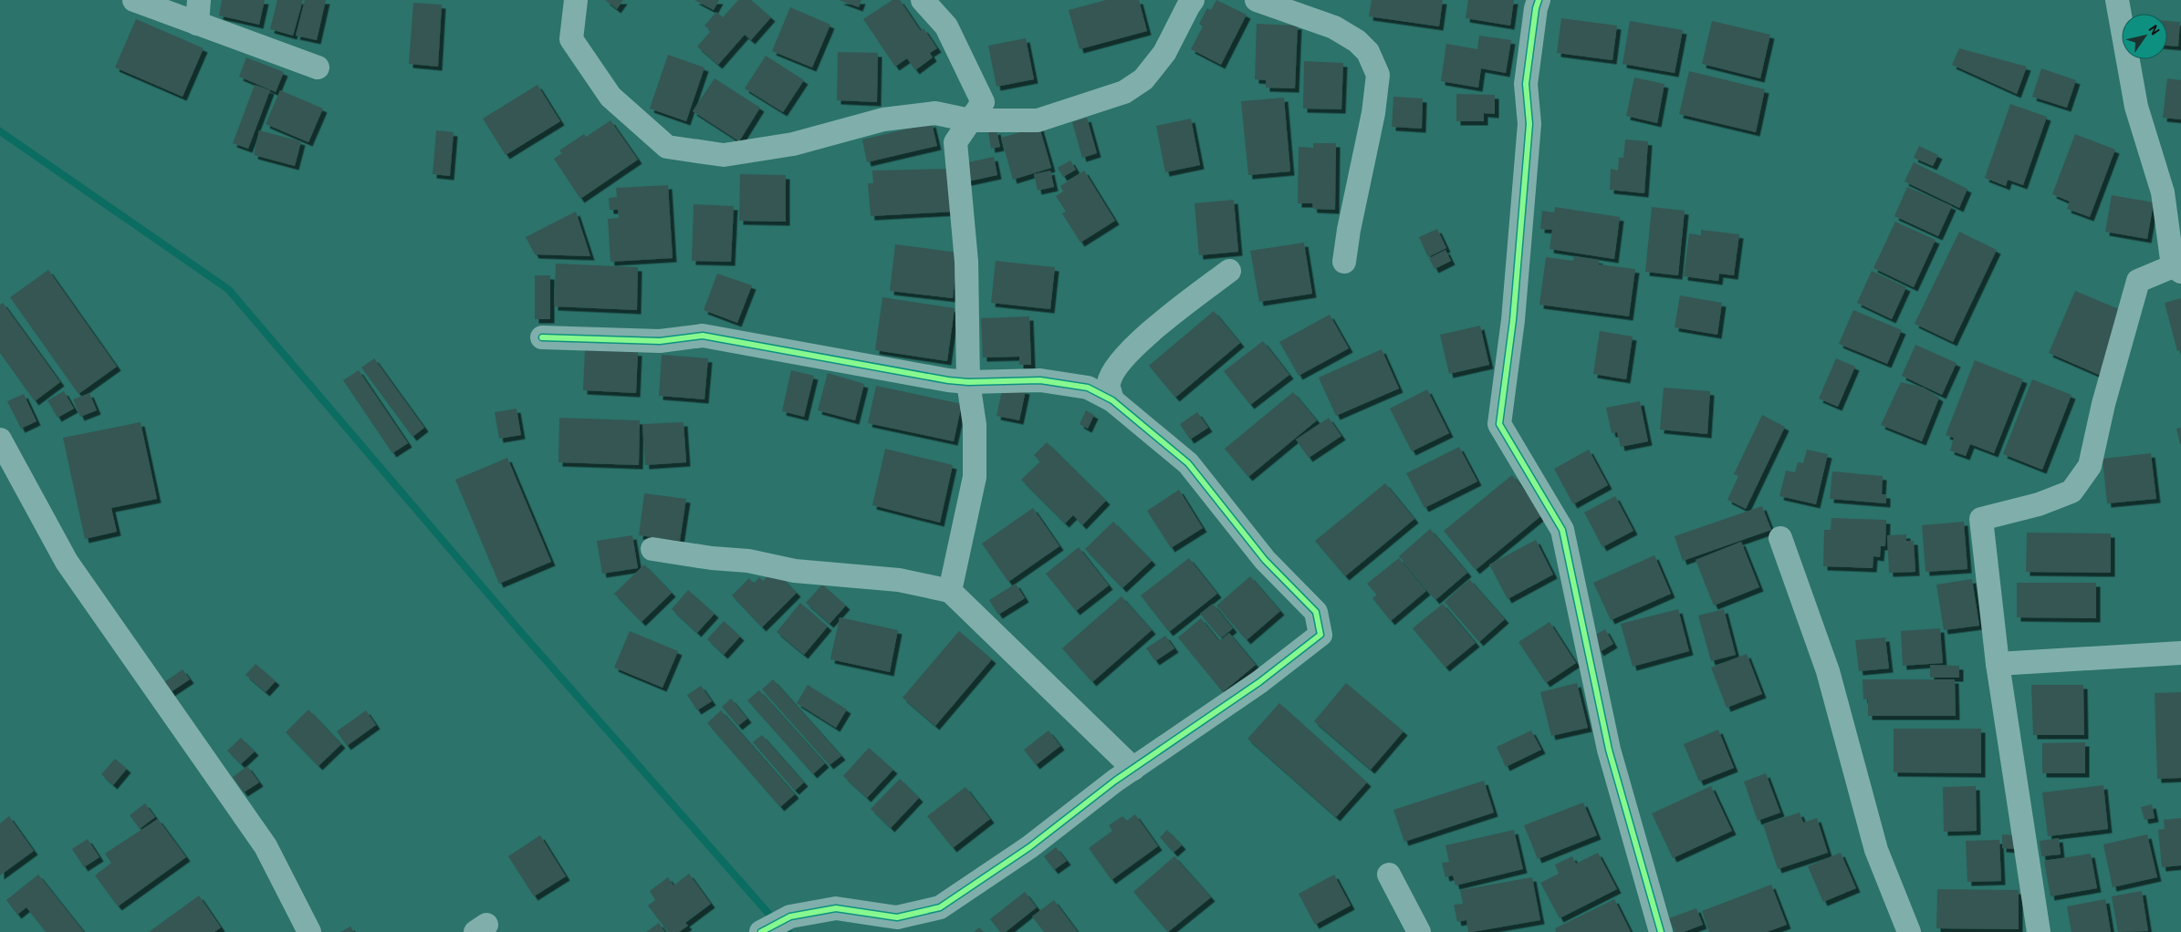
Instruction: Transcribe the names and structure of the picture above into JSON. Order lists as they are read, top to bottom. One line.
{"north":"top right"}
